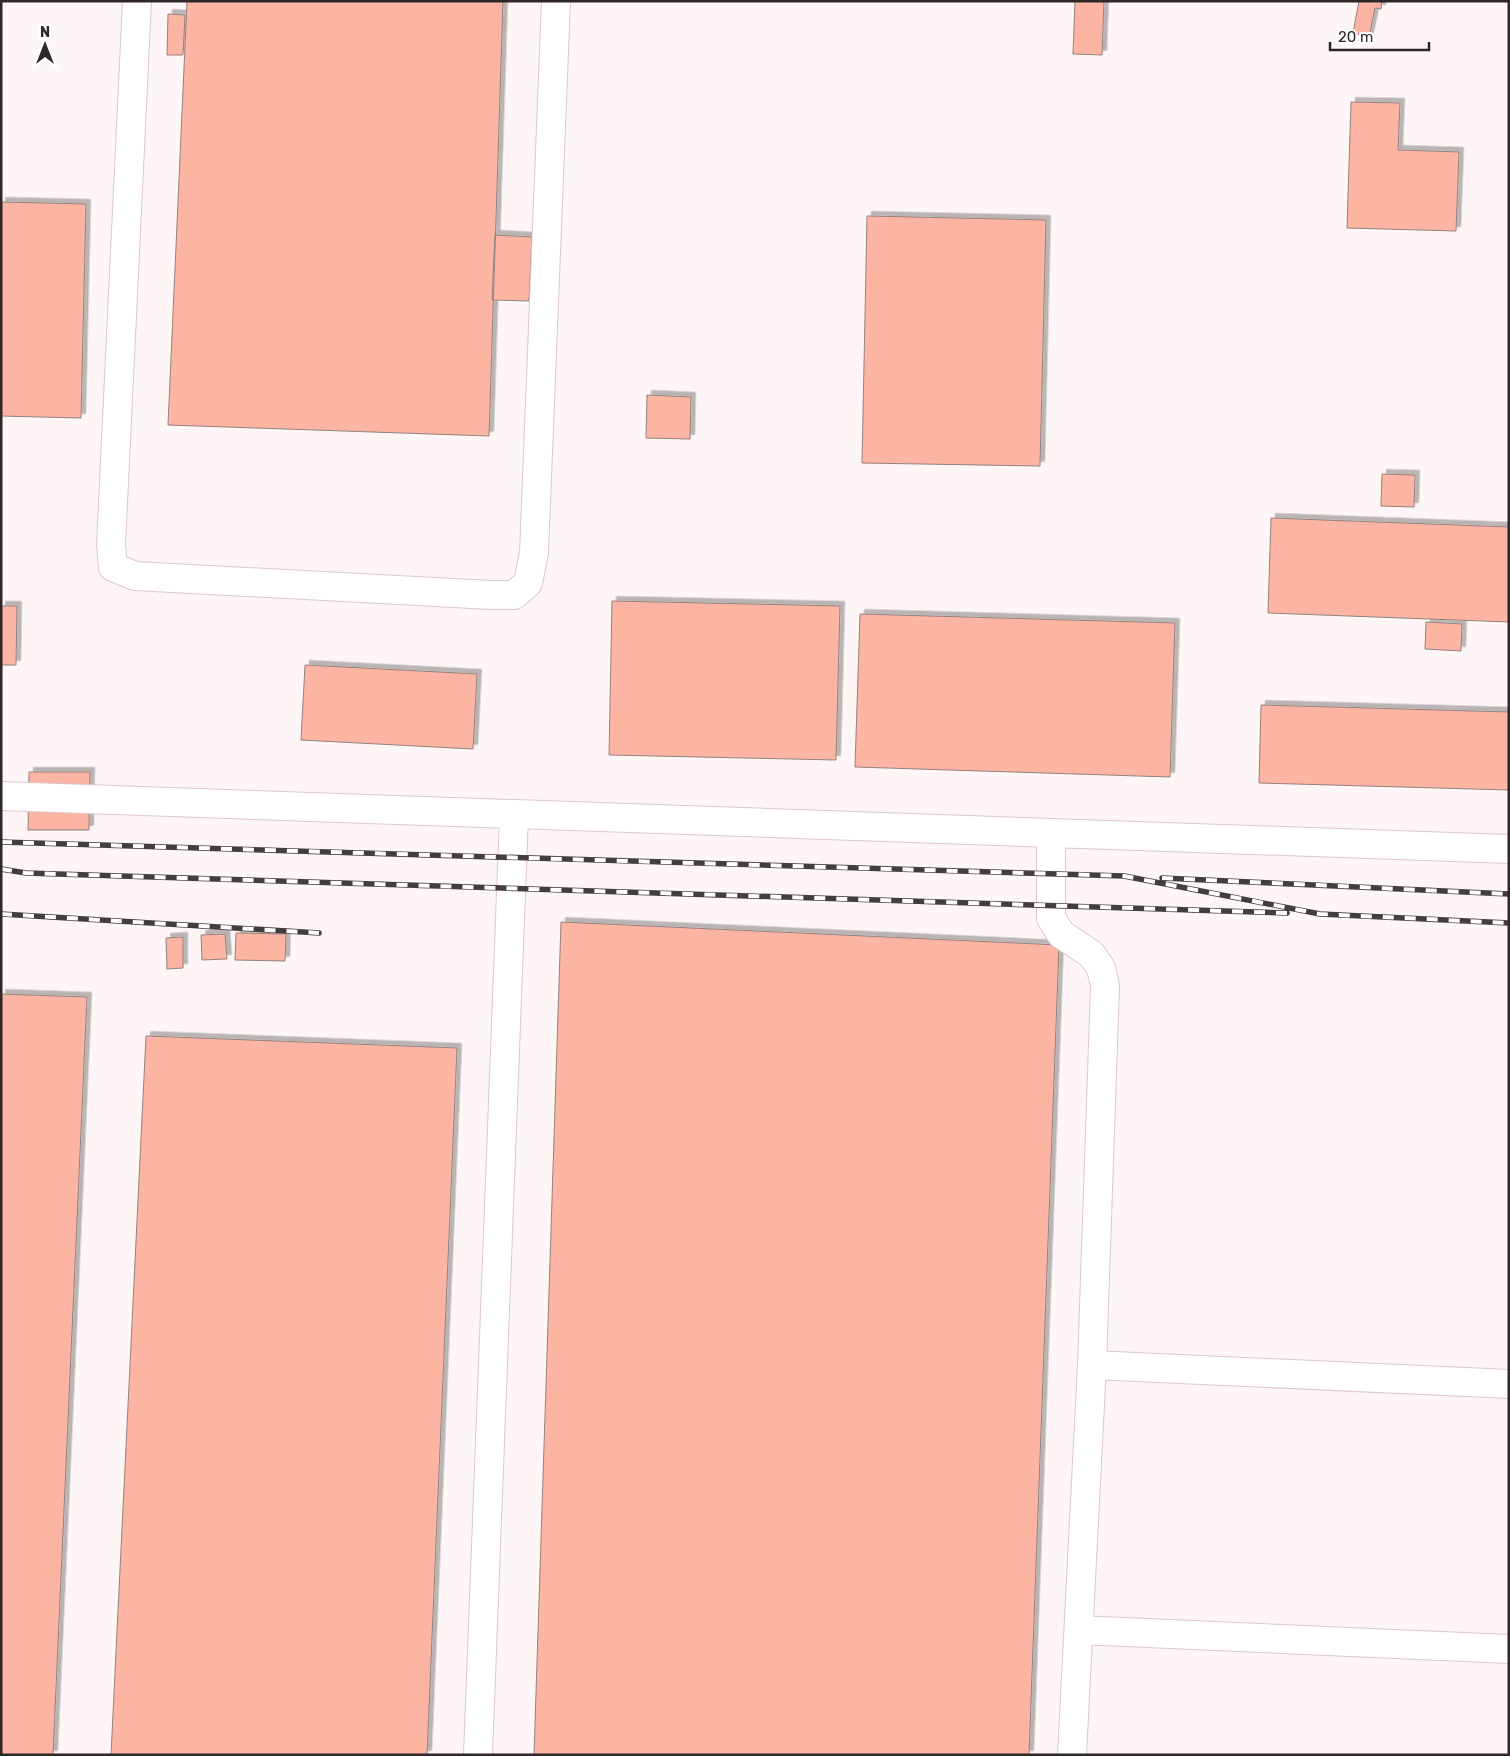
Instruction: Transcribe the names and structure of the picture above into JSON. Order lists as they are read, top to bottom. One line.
{"scale_bar":"20 m","north":"top"}
